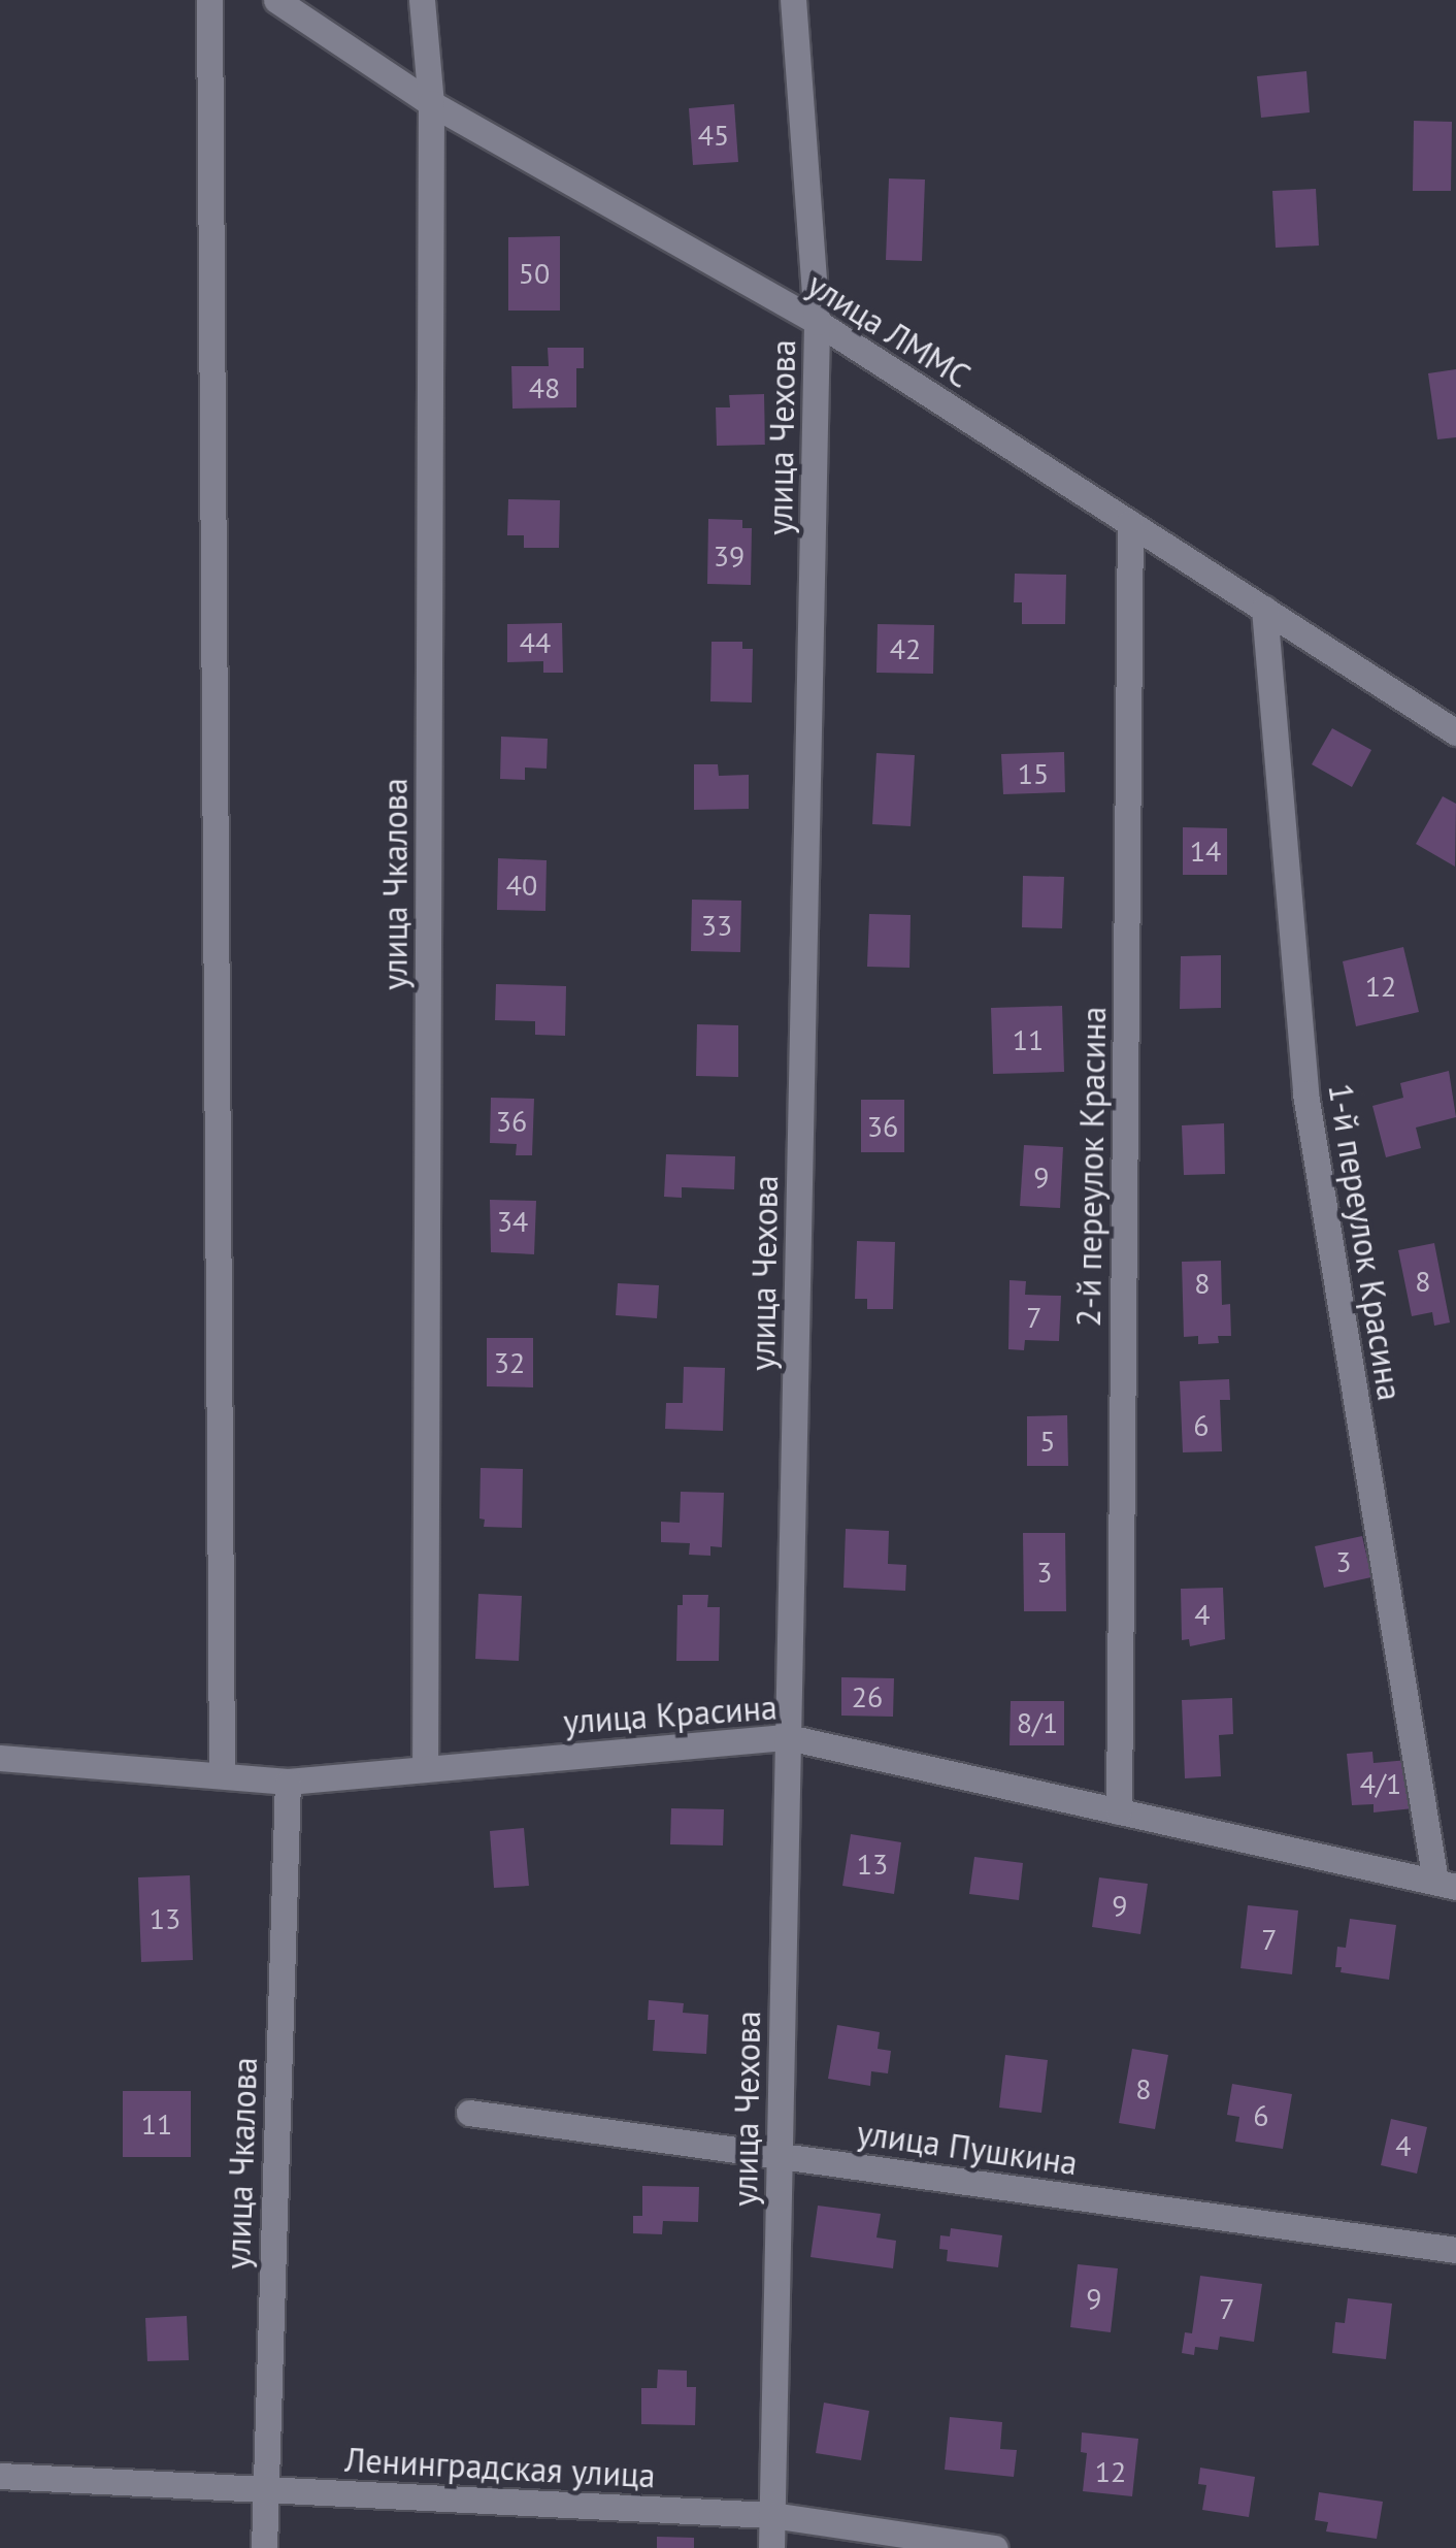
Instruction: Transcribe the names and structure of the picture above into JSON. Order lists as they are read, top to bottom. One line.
{"streets":{"street":["улица ЛММС","улица Чехова","улица Чкалова","2-й переулок Красина","1-й переулок Красина","улица Красина","улица Пушкина","Ленинградская улица"]},"crossings":[["улица ЛММС","улица Чехова"],["улица ЛММС","улица Чкалова"],["улица ЛММС","2-й переулок Красина"],["улица ЛММС","1-й переулок Красина"],["улица Чехова","улица Красина"],["улица Чехова","улица Пушкина"],["улица Чехова","Ленинградская улица"],["улица Чкалова","улица Красина"],["улица Чкалова","Ленинградская улица"],["2-й переулок Красина","улица Красина"],["1-й переулок Красина","улица Красина"]],"house_numbers":["45","50","48","39","44","42","15","14","40","33","12","11","36","36","9","34","8","8","7","32","6","5","3","3","4","26","8/1","4/1","13","9","13","7","8","6","11","4","9","7","12"]}
